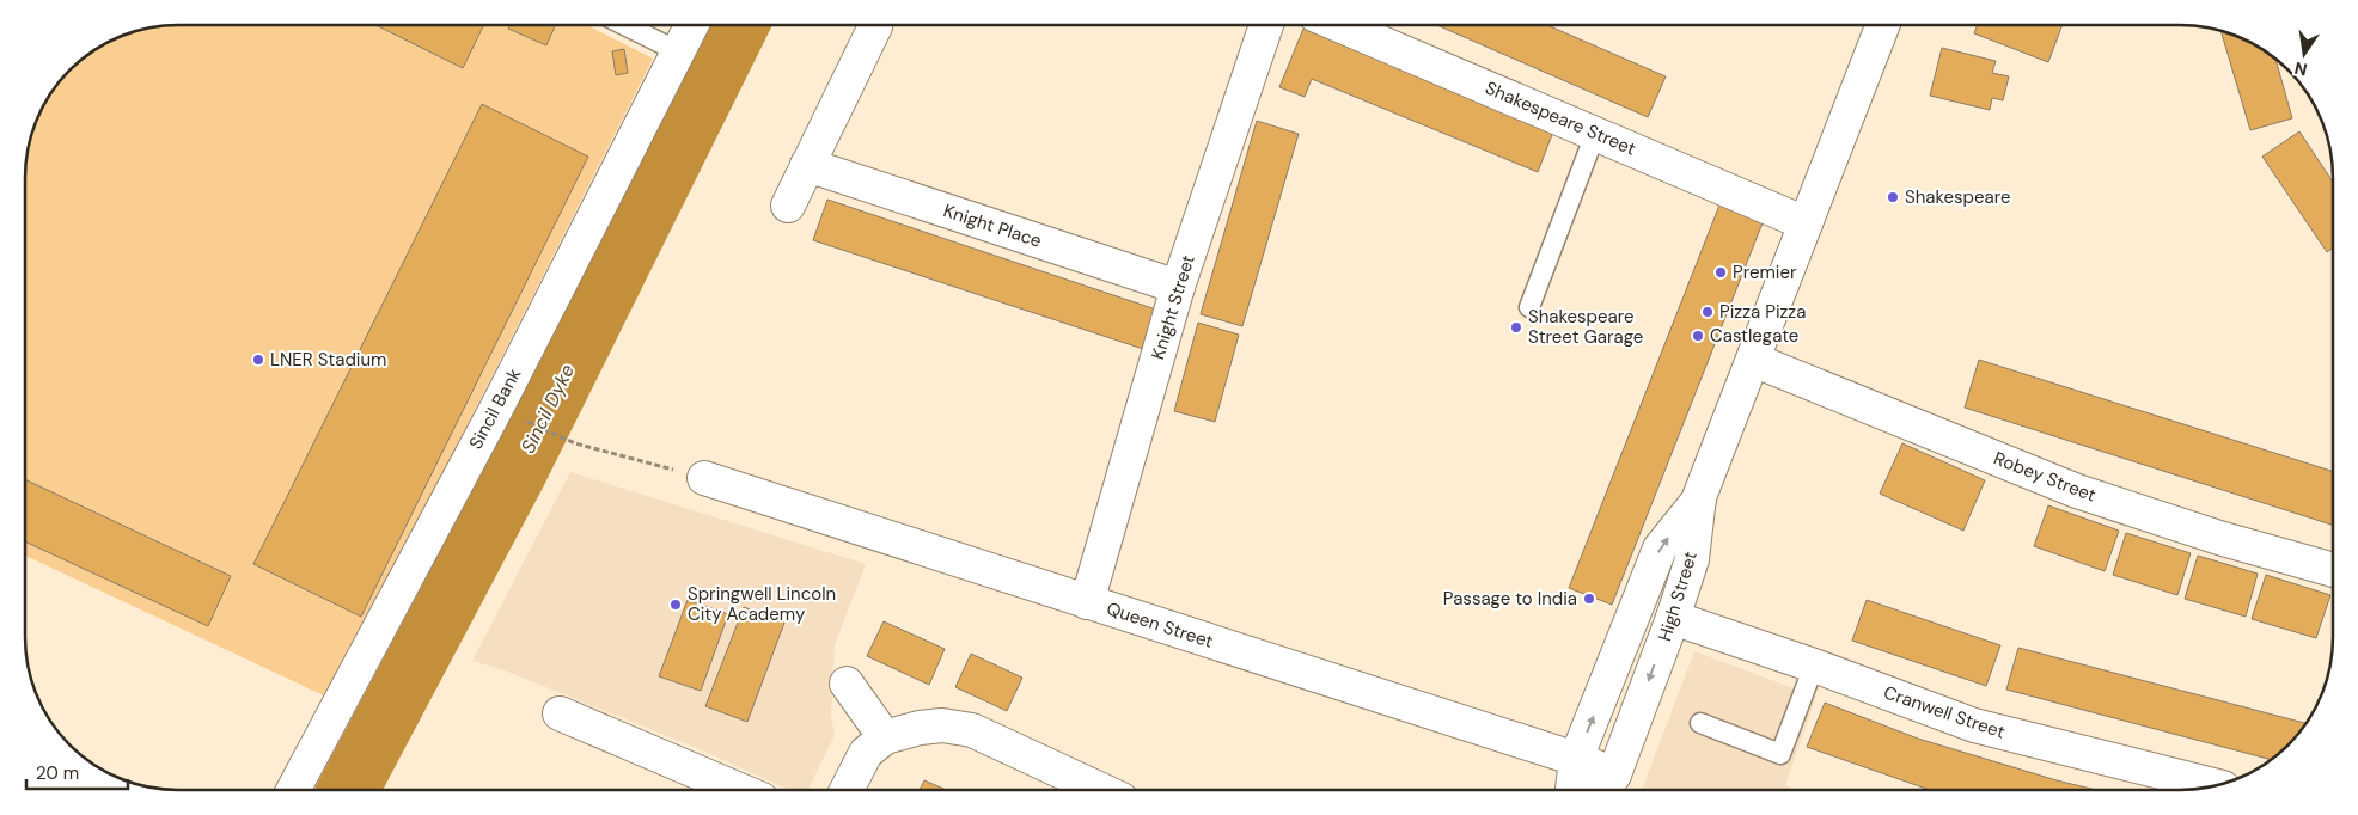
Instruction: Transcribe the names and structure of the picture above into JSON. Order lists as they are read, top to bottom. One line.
{"streets":{"street":["Shakespeare Street","Knight Place","Knight Street","Sincil Bank","Robey Street","High Street","Queen Street","Cranwell Street"]},"crossings":[["Knight Place","Knight Street"],["Knight Street","Queen Street"],["High Street","Queen Street"],["High Street","Cranwell Street"]],"water":["Sincil Dyke"],"places":["Shakespeare","Premier","Pizza Pizza","Shakespeare Street Garage","Castlegate","LNER Stadium","Passage to India","Springwell Lincoln City Academy"],"scale_bar":"20 m","north":"bottom"}
